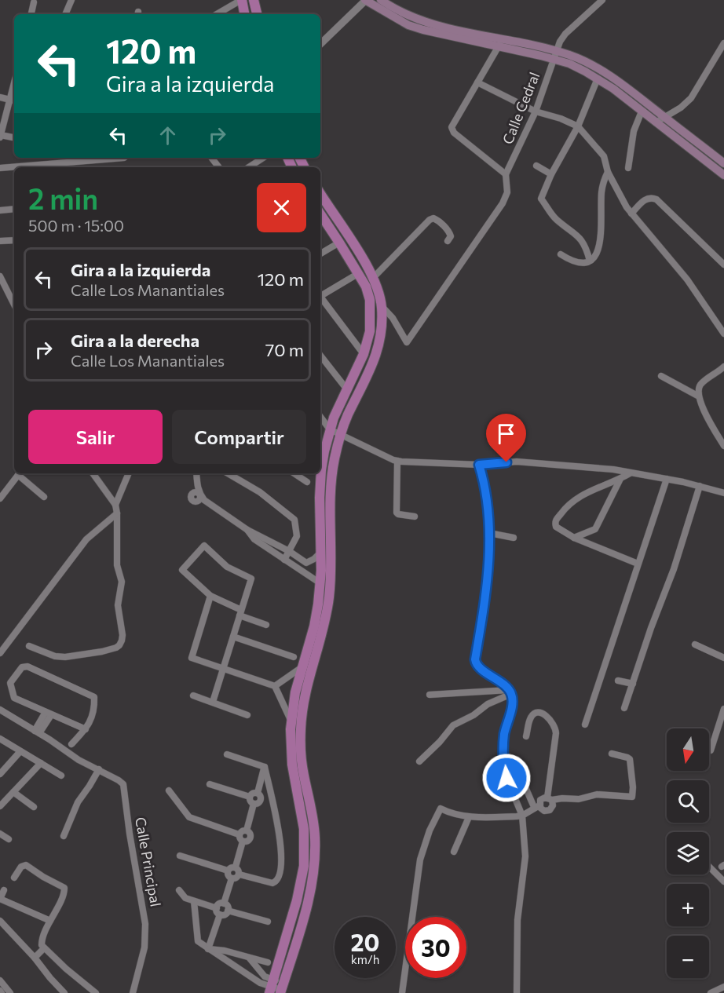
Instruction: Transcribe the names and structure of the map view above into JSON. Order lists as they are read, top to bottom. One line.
{"streets":{"street":["Calle Cedral","Calle Principal"]},"north":"bottom","page":{"turn":["120 m","Gira a la izquierda"],"heading":["2 min","500 m · 15:00"],"list":[{"name":"Gira a la izquierda","note":"Calle Los Manantiales","value":"120 m"},{"name":"Gira a la derecha","note":"Calle Los Manantiales","value":"70 m"}],"buttons":["Salir","Compartir"],"map_buttons":["+","−"],"speed":"20 km/h","limit":"30"}}
